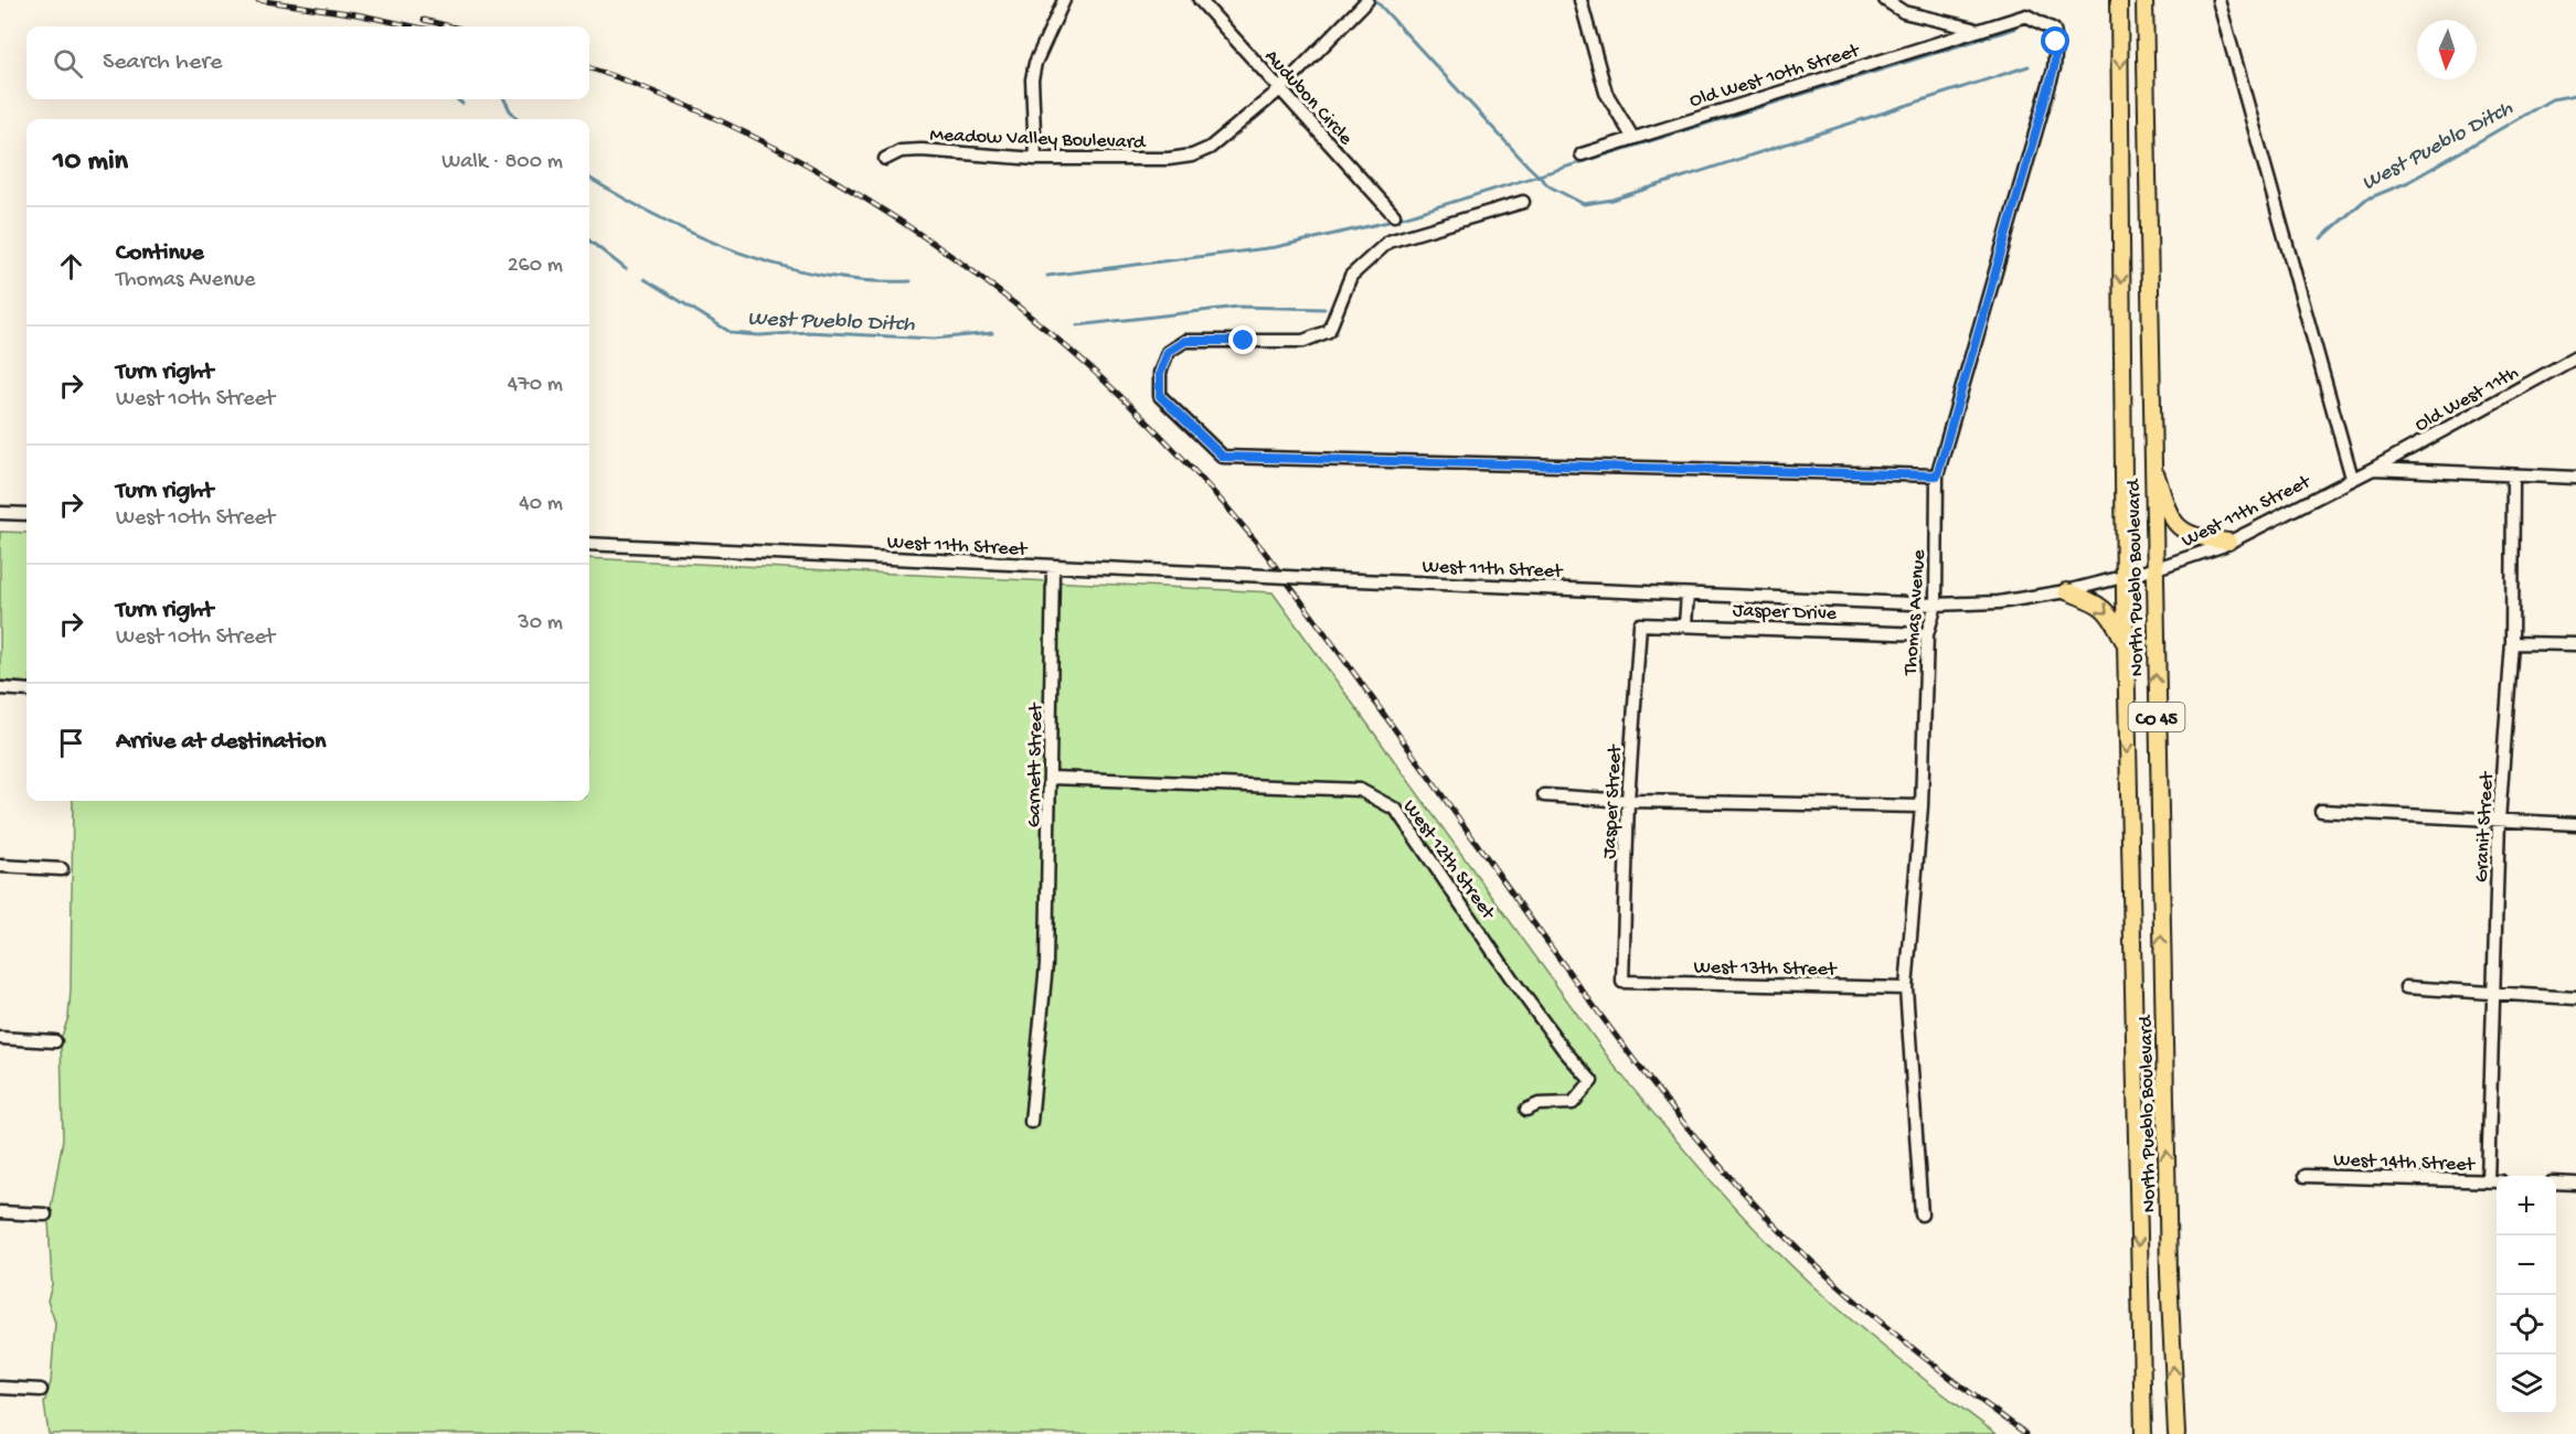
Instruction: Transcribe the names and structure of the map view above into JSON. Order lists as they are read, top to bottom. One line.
{"streets":{"main road":["North Pueblo Boulevard","CO 45"],"street":["Old West 10th Street","Audubon Circle","Meadow Valley Boulevard","Old West 11th","West 11th Street","Jasper Drive","Thomas Avenue","Garnett Street","Jasper Street","Granit Street","West 12th Street","West 13th Street","West 14th Street"]},"crossings":[["Old West 10th Street","Thomas Avenue"],["Audubon Circle","Meadow Valley Boulevard"],["Old West 11th","West 11th Street"],["West 11th Street","North Pueblo Boulevard"],["West 11th Street","Thomas Avenue"],["West 11th Street","Garnett Street"],["Jasper Drive","Thomas Avenue"],["Jasper Drive","Jasper Street"],["Thomas Avenue","West 13th Street"],["Garnett Street","West 12th Street"],["Jasper Street","West 13th Street"],["Granit Street","West 14th Street"]],"water":["West Pueblo Ditch"],"north":"bottom","page":{"search":"Search here","heading":["10 min","Walk · 800 m"],"list":[["Continue","Thomas Avenue","260 m"],["Turn right","West 10th Street","470 m"],["Turn right","West 10th Street","40 m"],["Turn right","West 10th Street","30 m"],"Arrive at destination"],"map_buttons":["+","−"]}}
